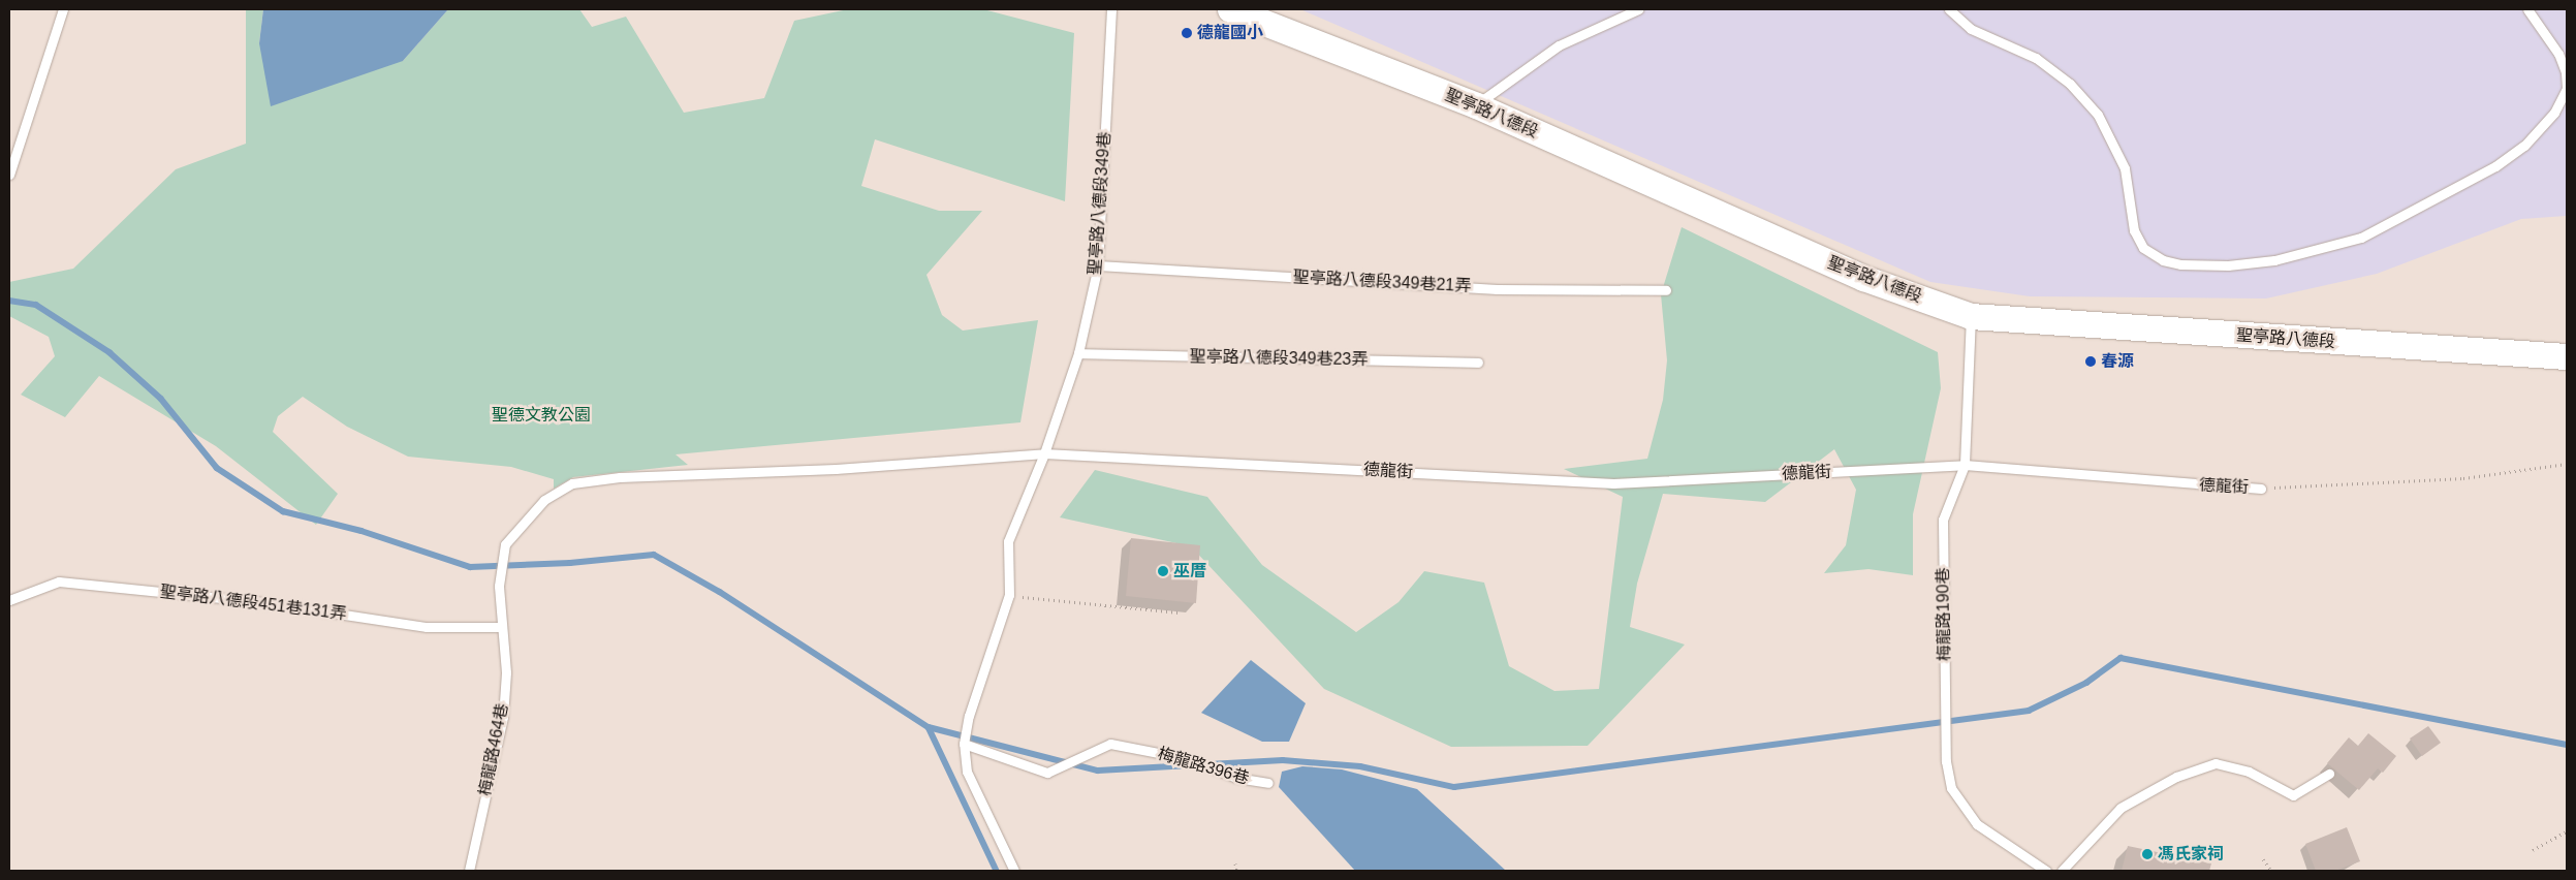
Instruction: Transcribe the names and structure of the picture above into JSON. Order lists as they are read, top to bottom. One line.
{"streets":{"street":["聖亭路八德段"],"lane":["聖亭路八德段349巷","聖亭路八德段349巷21弄","聖亭路八德段349巷23弄","德龍街","聖亭路八德段451巷131弄","梅龍路190巷","梅龍路464巷","梅龍路396巷"]},"crossings":[["聖亭路八德段","梅龍路190巷"],["聖亭路八德段349巷","聖亭路八德段349巷21弄"],["聖亭路八德段349巷","聖亭路八德段349巷23弄"],["聖亭路八德段349巷","德龍街"],["德龍街","聖亭路八德段451巷131弄"],["德龍街","梅龍路190巷"],["德龍街","梅龍路464巷"],["聖亭路八德段451巷131弄","梅龍路464巷"]],"parks":["聖德文教公園"],"places":["德龍國小","春源","巫厝","馮氏家祠"]}
